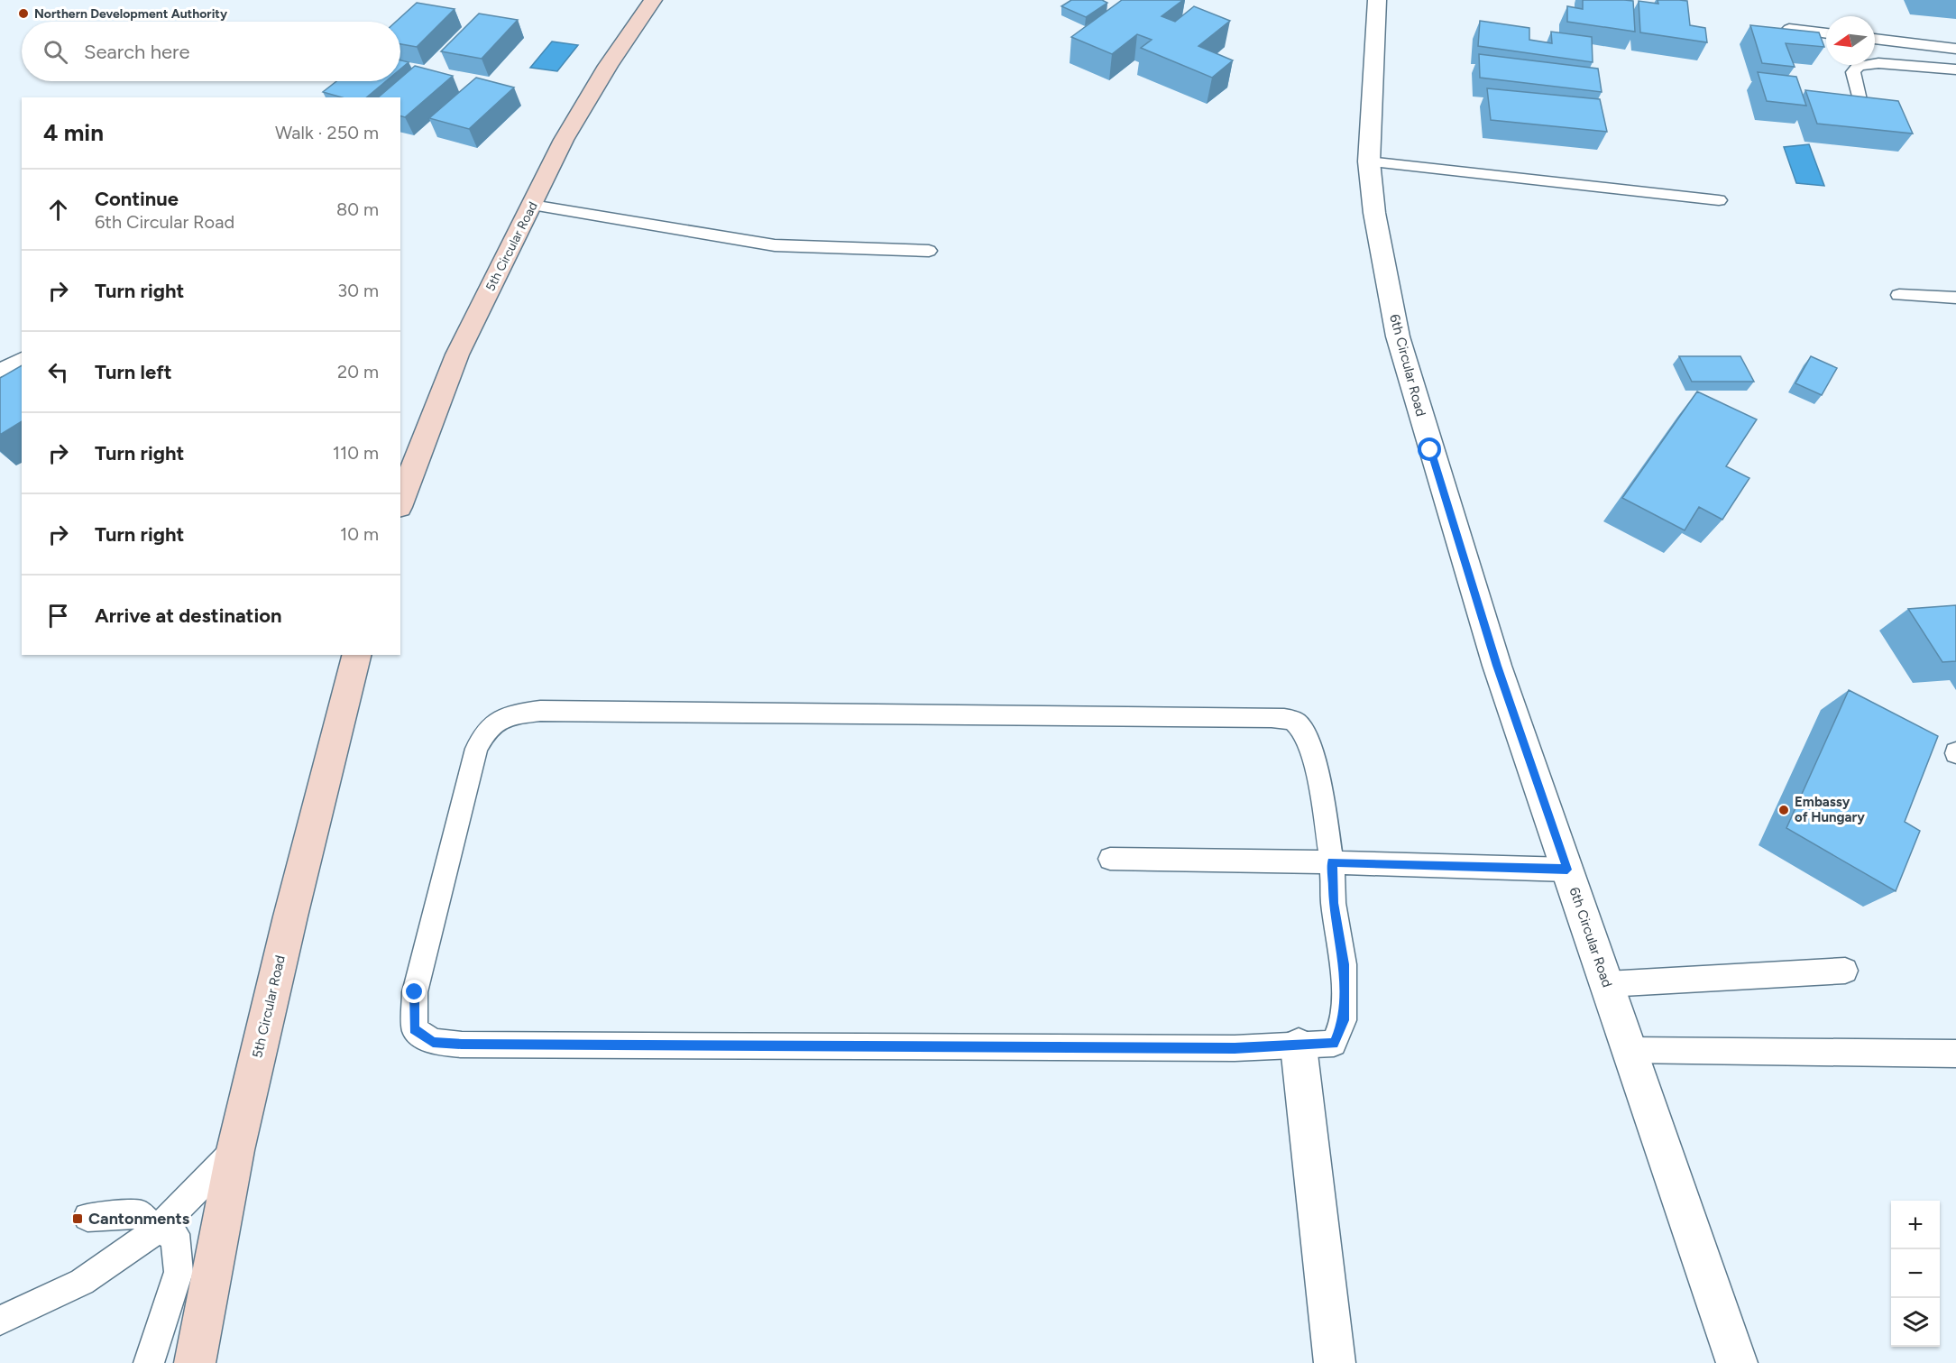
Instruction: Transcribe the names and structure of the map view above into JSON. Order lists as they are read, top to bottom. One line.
{"streets":{"street":["5th Circular Road","6th Circular Road"]},"places":{"other":["Northern Development Authority","Embassy of Hungary"],"transit":["Cantonments"]},"north":"left","page":{"search":"Search here","heading":["4 min","Walk · 250 m"],"list":[["Continue","6th Circular Road","80 m"],["Turn right","30 m"],["Turn left","20 m"],["Turn right","110 m"],["Turn right","10 m"],"Arrive at destination"],"map_buttons":["+","−"]}}
